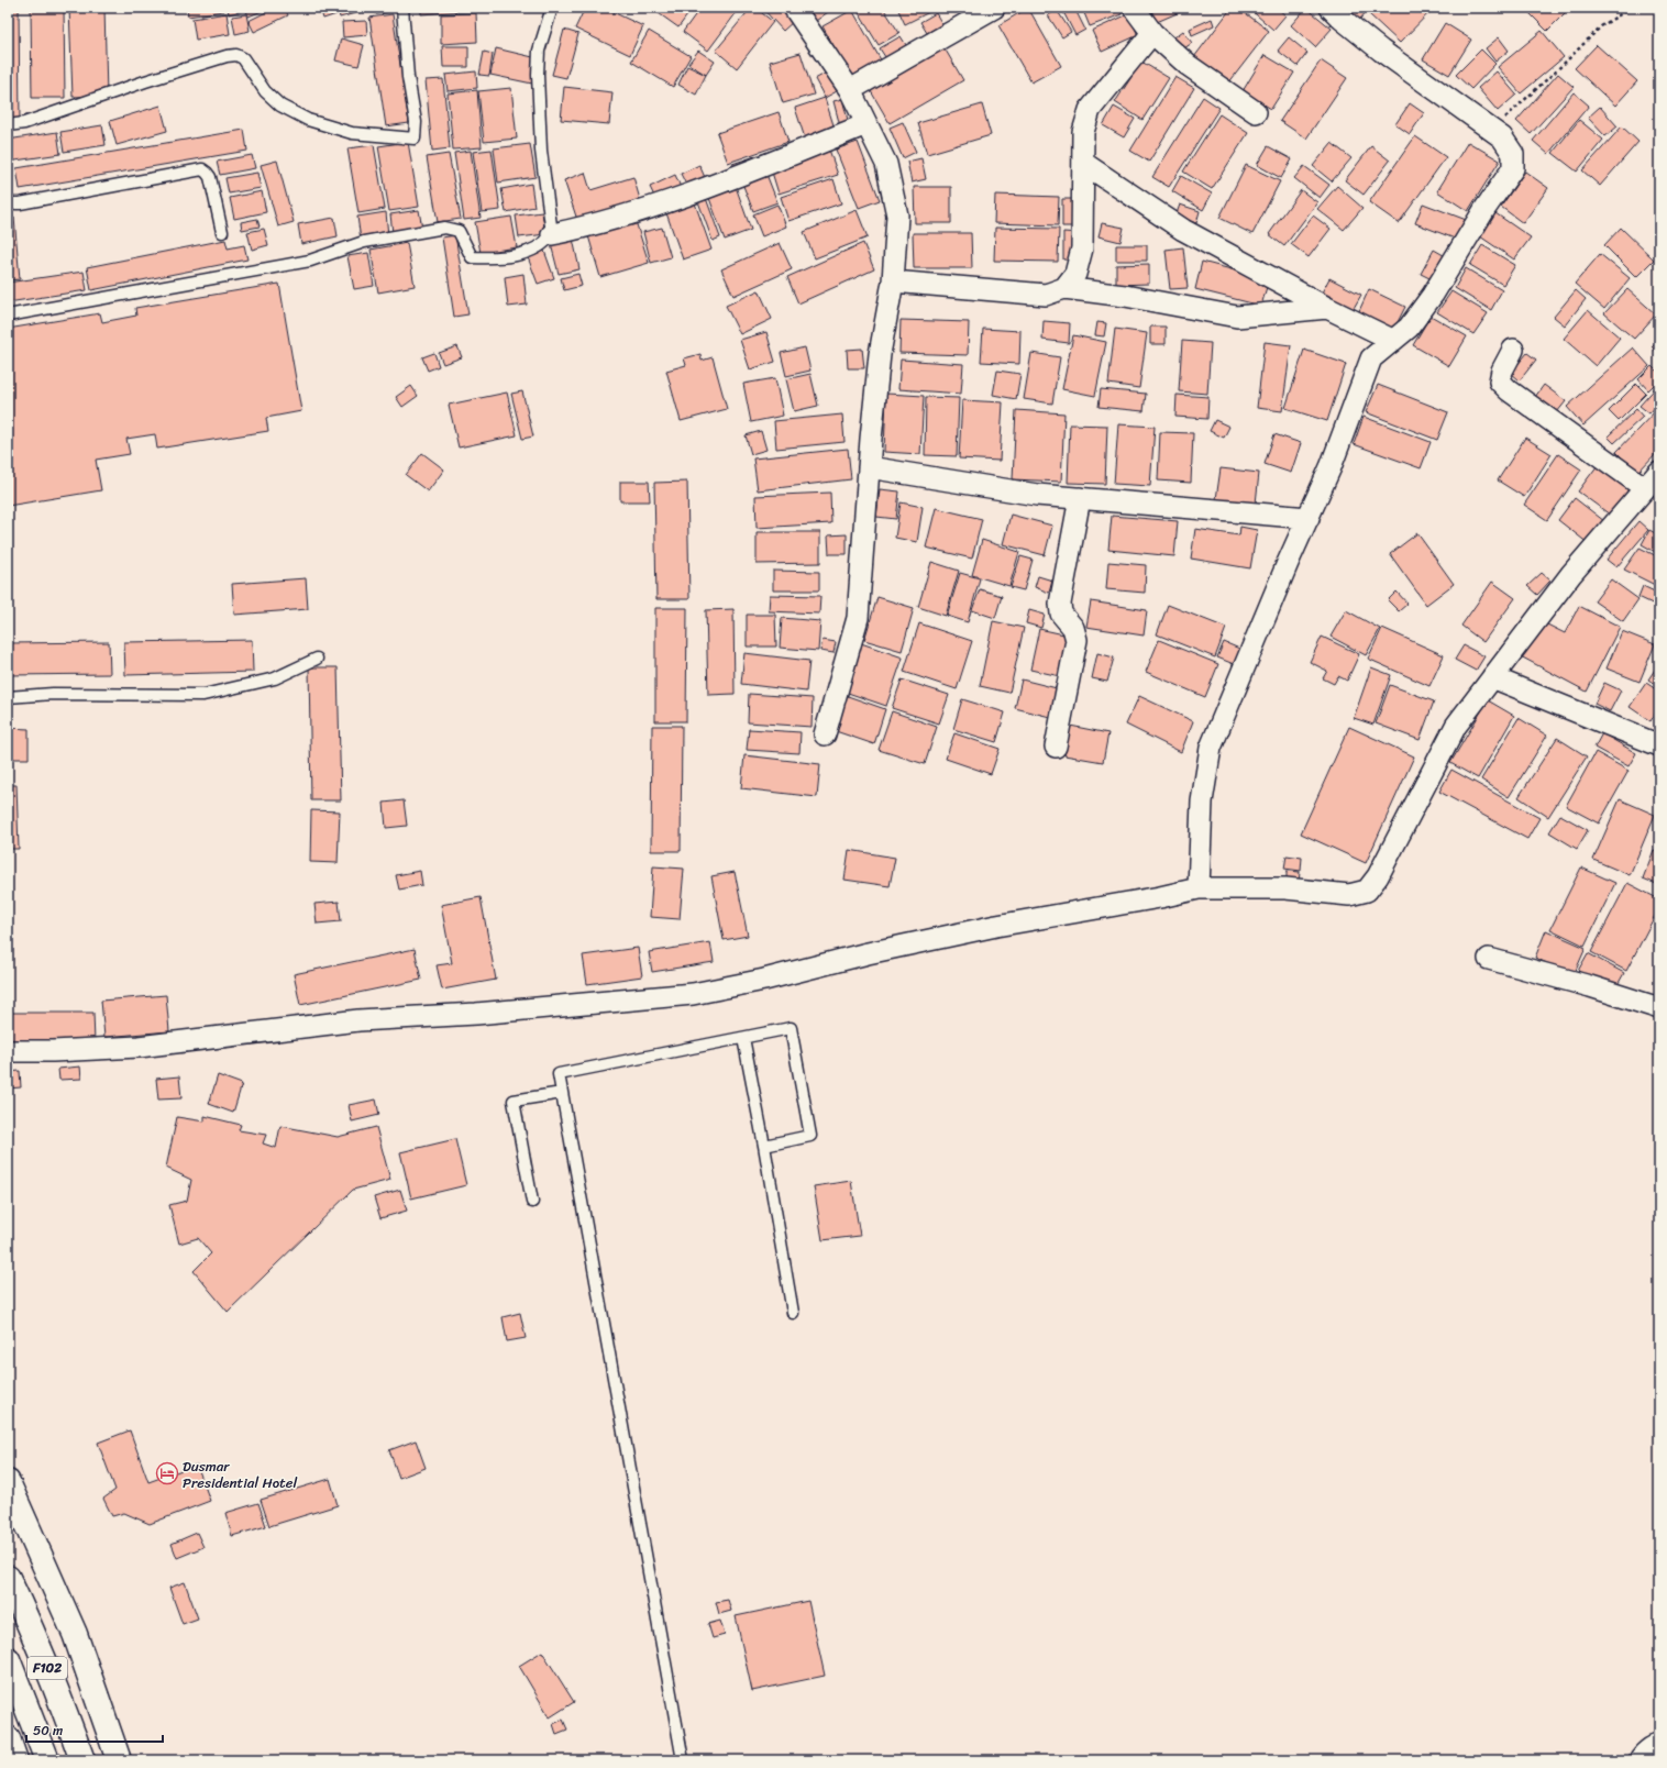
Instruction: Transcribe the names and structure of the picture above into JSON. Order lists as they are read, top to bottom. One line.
{"streets":{"main road":["F102"]},"places":{"hotel":["Dusmar Presidential Hotel"]},"scale_bar":"50 m"}
